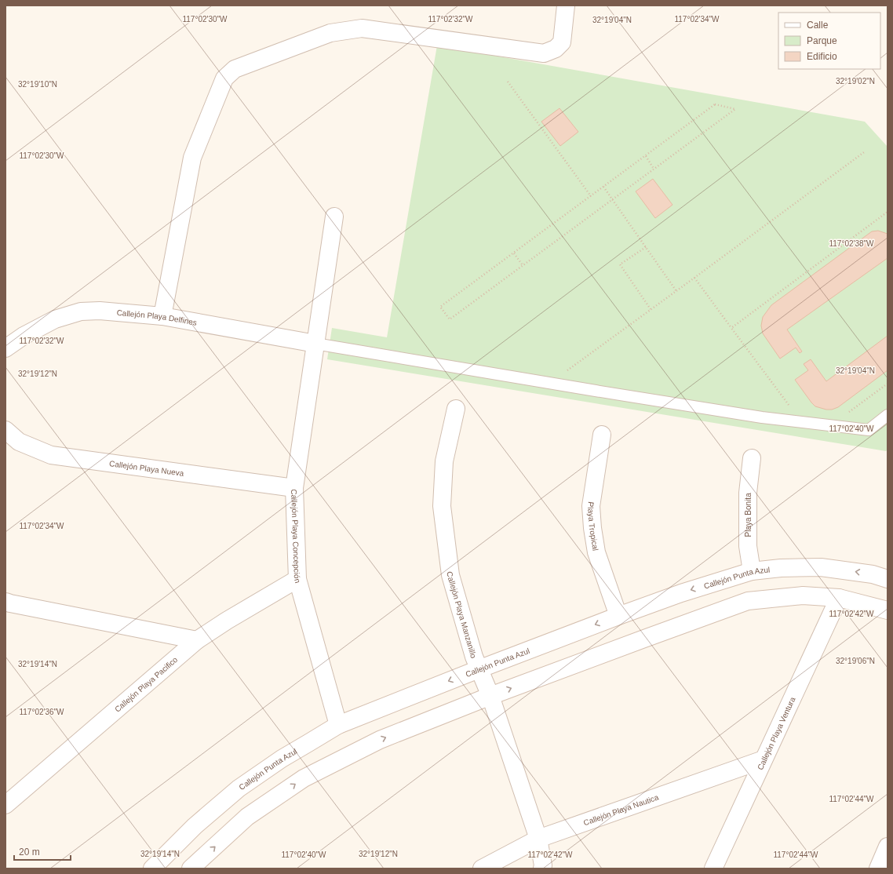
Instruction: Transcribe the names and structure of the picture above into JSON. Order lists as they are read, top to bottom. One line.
{"streets":{"street":["Callejón Playa Delfines","Callejón Playa Nueva","Playa Bonita","Playa Tropical","Callejón Playa Concepción","Callejón Punta Azul","Callejón Playa Manzanillo","Callejón Playa Pacifico","Callejón Playa Ventura","Callejón Playa Nautica"]},"crossings":[["Callejón Playa Delfines","Callejón Playa Concepción"],["Callejón Playa Nueva","Callejón Playa Concepción"],["Playa Bonita","Callejón Punta Azul"],["Playa Tropical","Callejón Punta Azul"],["Callejón Playa Concepción","Callejón Punta Azul"],["Callejón Playa Concepción","Callejón Playa Pacifico"],["Callejón Punta Azul","Callejón Playa Manzanillo"],["Callejón Playa Manzanillo","Callejón Playa Nautica"],["Callejón Playa Ventura","Callejón Playa Nautica"]],"legend":["Calle","Parque","Edificio"],"scale_bar":"20 m","coordinates":["117°02'30\"W","117°02'32\"W","117°02'34\"W","32°19'04\"N","32°19'02\"N","32°19'10\"N","117°02'38\"W","32°19'12\"N","117°02'40\"W","117°02'42\"W","32°19'06\"N","32°19'14\"N","117°02'36\"W","117°02'44\"W"]}
